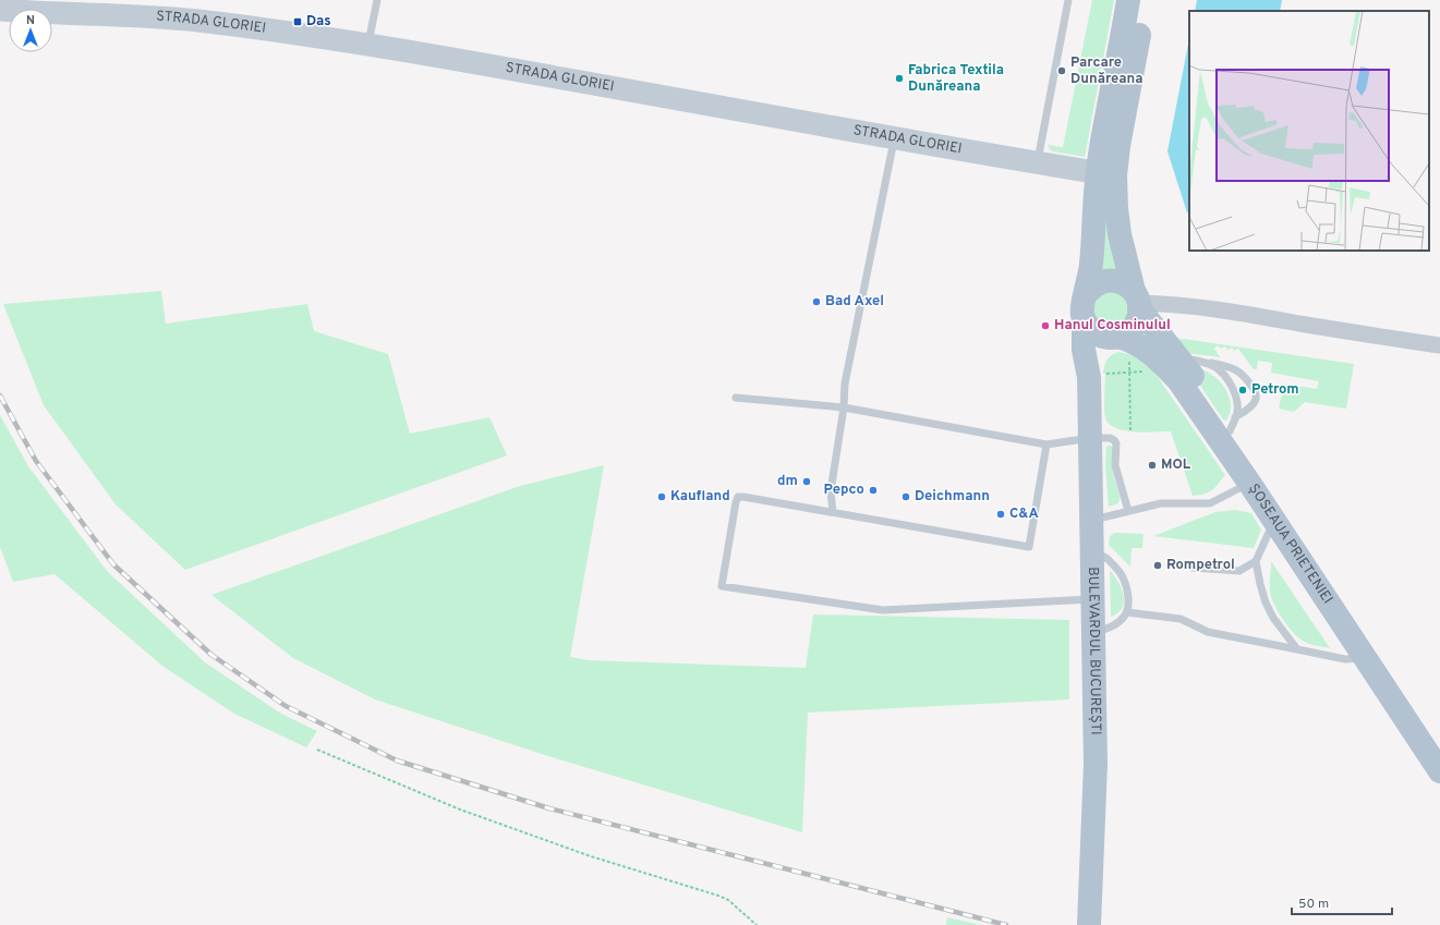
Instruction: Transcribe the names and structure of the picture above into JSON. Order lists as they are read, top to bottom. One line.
{"streets":{"main road":["STRADA GLORIEI","ȘOSEAUA PRIETENIEI","BULEVARDUL BUCUREȘTI"]},"crossings":[["STRADA GLORIEI","BULEVARDUL BUCUREȘTI"],["ȘOSEAUA PRIETENIEI","BULEVARDUL BUCUREȘTI"]],"places":{"transit":["Das"],"other":["Parcare Dunăreana","Fabrica Textila Dunăreana","Bad Axel","Hanul Cosminulul","Petrom","MOL","dm","Pepco","Kaufland","Deichmann","C&A","Rompetrol"]},"scale_bar":"50 m","north":"top"}
